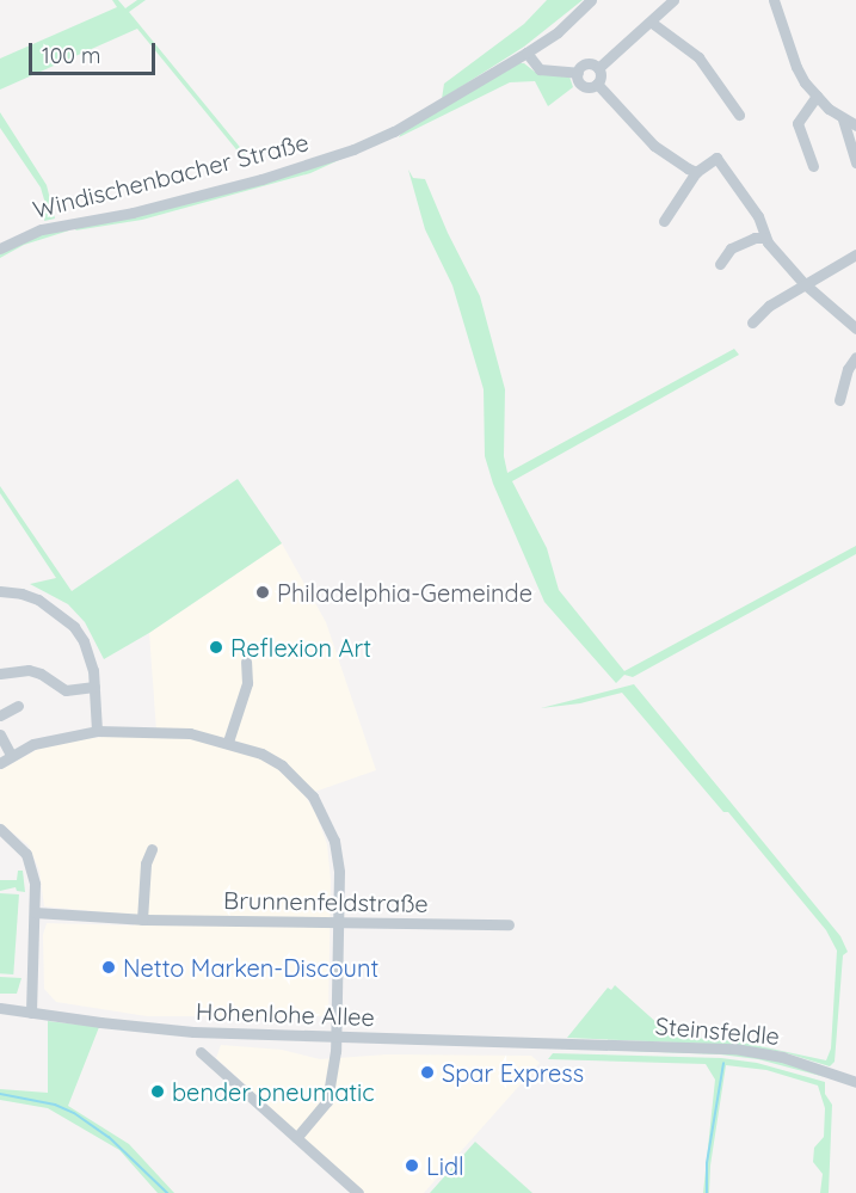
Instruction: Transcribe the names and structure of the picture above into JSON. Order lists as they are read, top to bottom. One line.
{"streets":{"street":["Windischenbacher Straße","Brunnenfeldstraße","Hohenlohe Allee","Steinsfeldle"]},"crossings":[["Hohenlohe Allee","Steinsfeldle"]],"places":["Philadelphia-Gemeinde","Reflexion Art","Netto Marken-Discount","Spar Express","bender pneumatic","Lidl"],"scale_bar":"100 m"}
